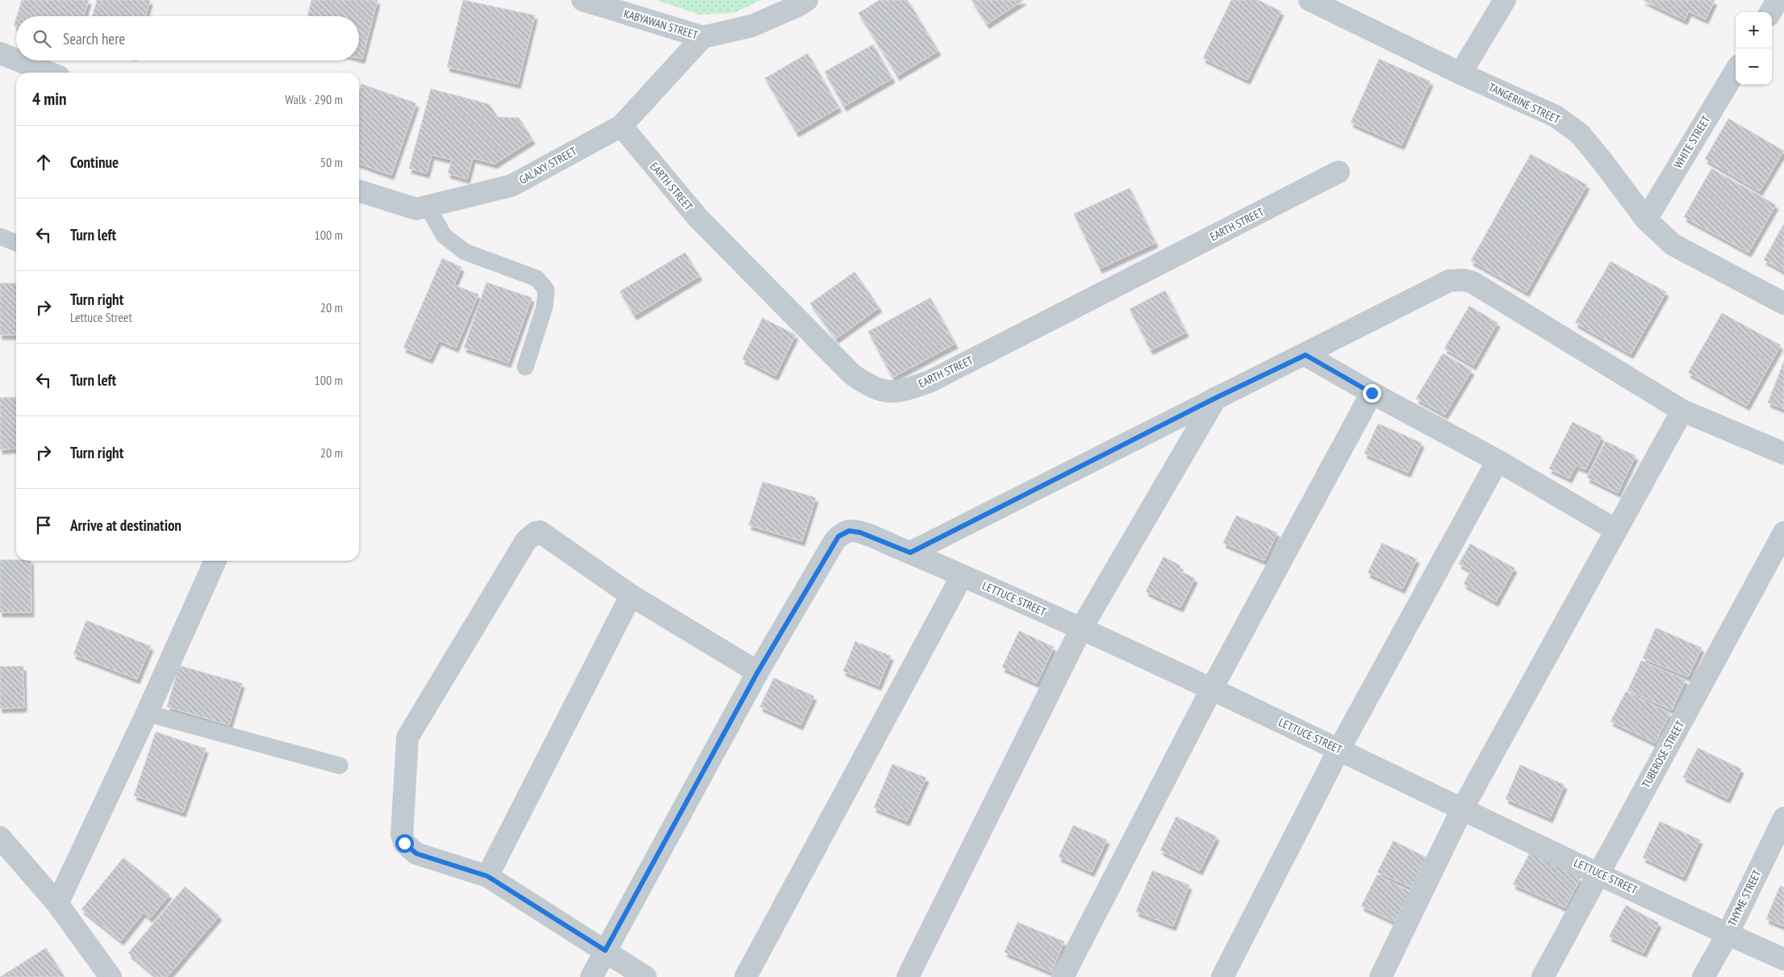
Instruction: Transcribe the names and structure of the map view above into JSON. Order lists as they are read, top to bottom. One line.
{"streets":{"street":["KABYAWAN STREET","TANGERINE STREET","WHITE STREET","GALAXY STREET","EARTH STREET","LETTUCE STREET","TUBEROSE STREET","THYME STREET"]},"crossings":[["KABYAWAN STREET","GALAXY STREET"],["TANGERINE STREET","WHITE STREET"],["GALAXY STREET","EARTH STREET"],["LETTUCE STREET","TUBEROSE STREET"],["LETTUCE STREET","THYME STREET"]],"page":{"map_buttons":["+","−"],"search":"Search here","heading":["4 min","Walk · 290 m"],"list":[["Continue","50 m"],["Turn left","100 m"],["Turn right","Lettuce Street","20 m"],["Turn left","100 m"],["Turn right","20 m"],"Arrive at destination"]}}
